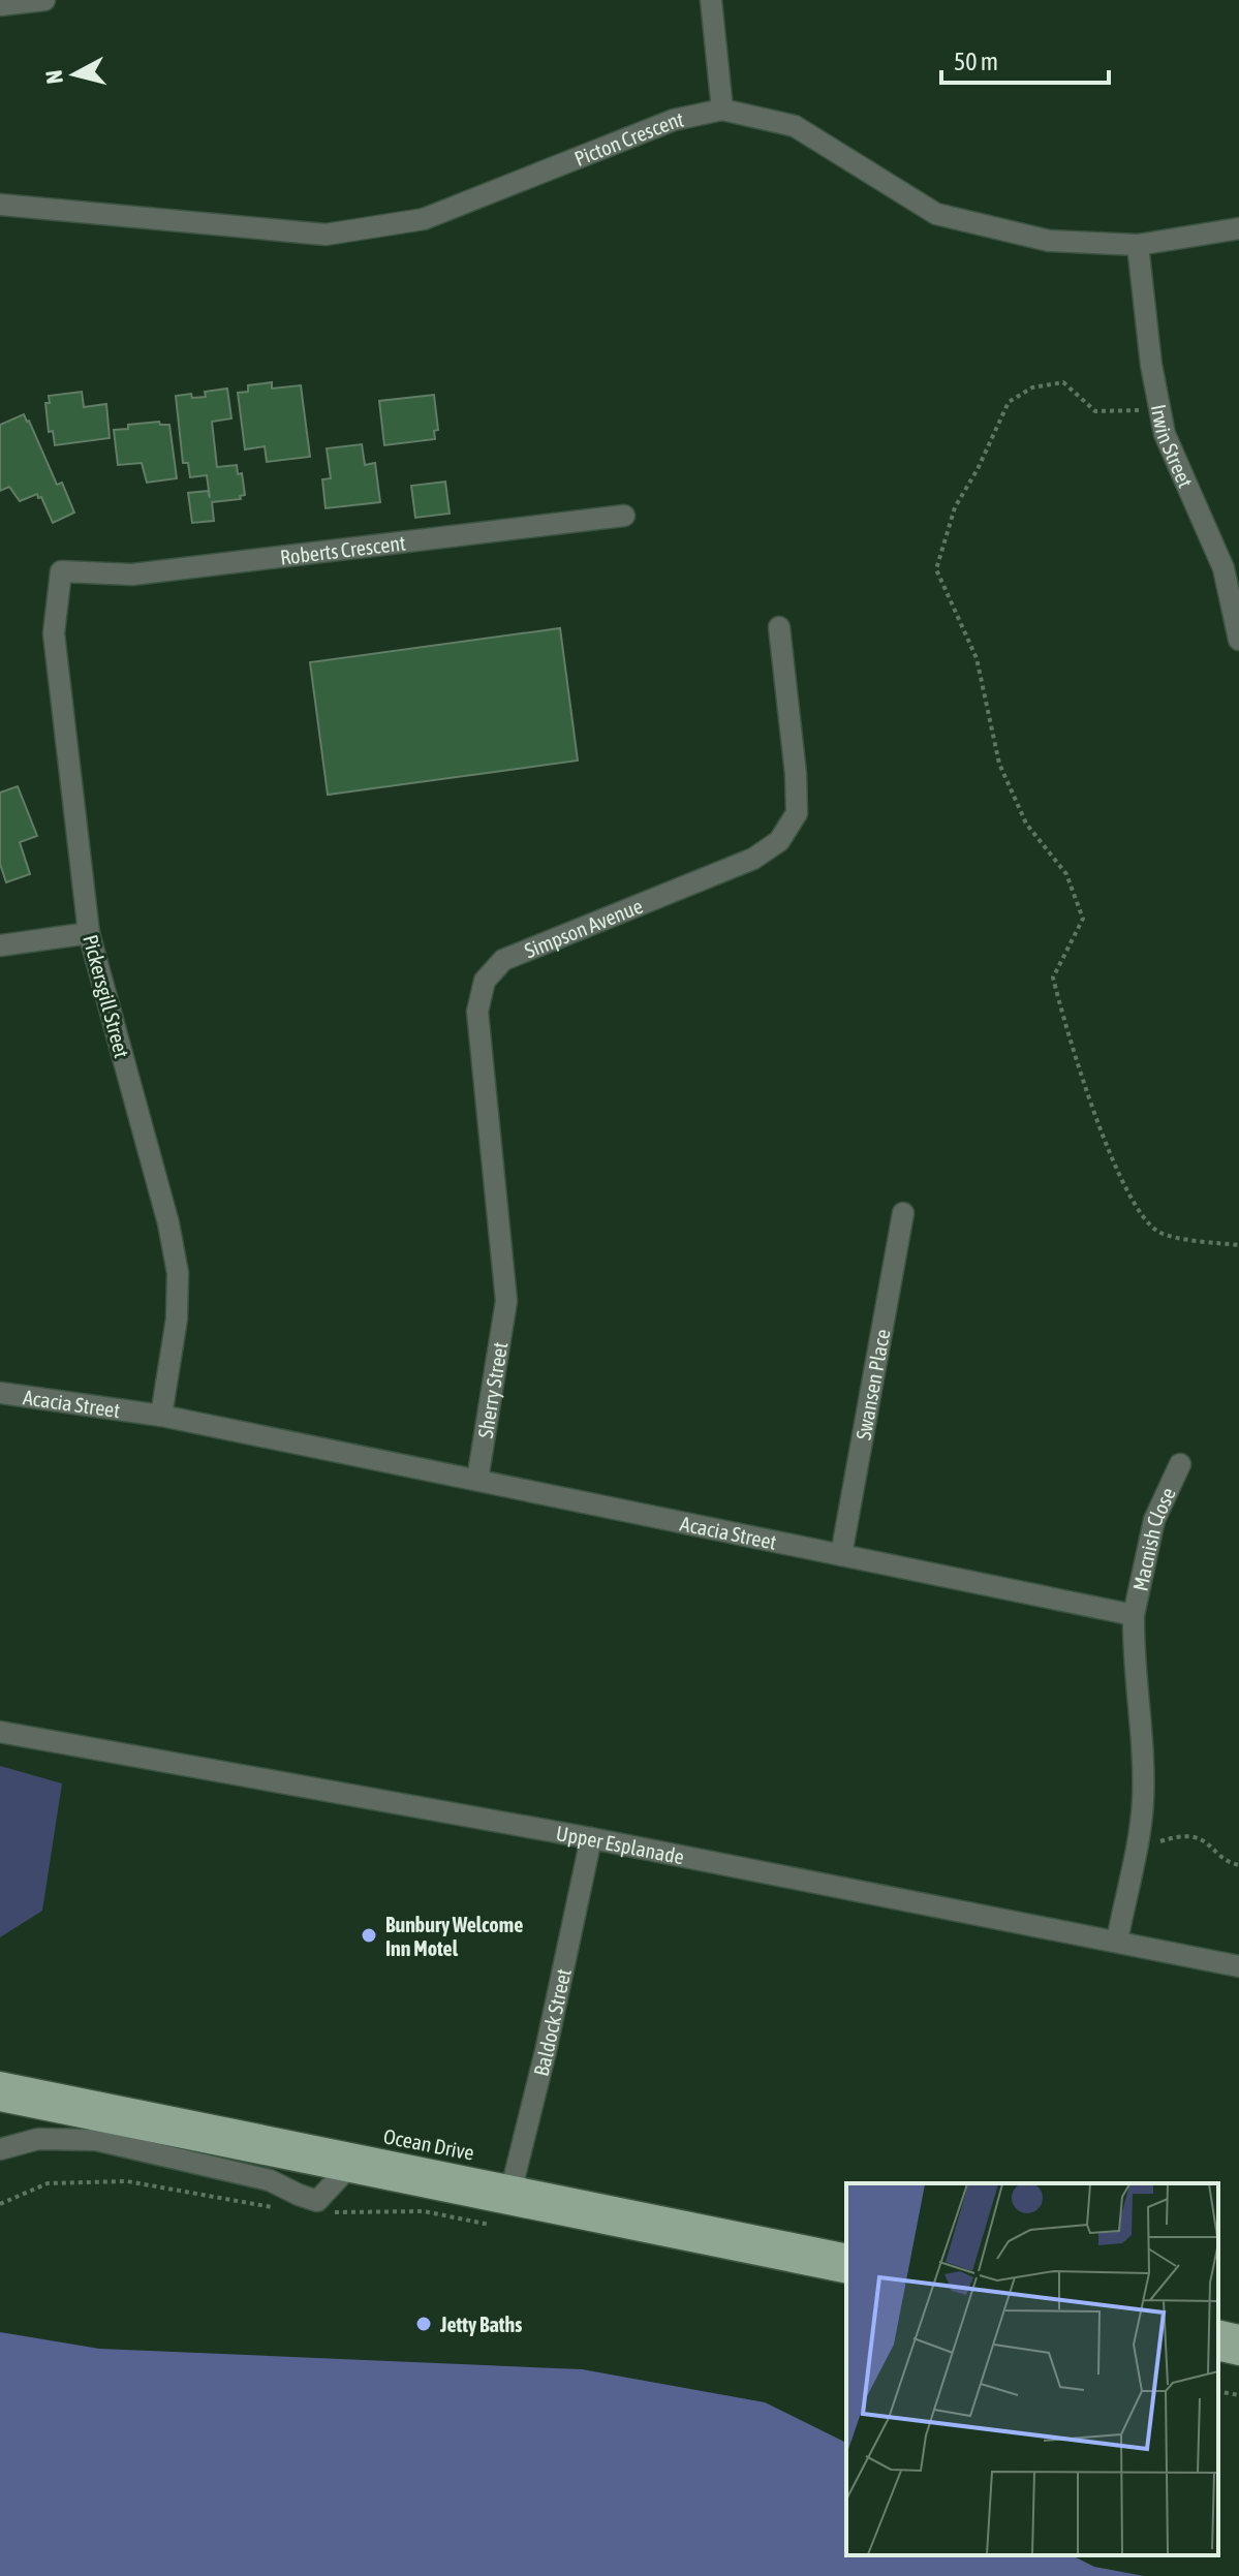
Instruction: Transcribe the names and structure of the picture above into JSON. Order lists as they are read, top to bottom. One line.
{"streets":{"main road":["Ocean Drive"],"street":["Picton Crescent","Irwin Street","Roberts Crescent","Simpson Avenue","Pickersgill Street","Swansen Place","Sherry Street","Acacia Street","Macnish Close","Upper Esplanade","Baldock Street"]},"crossings":[["Picton Crescent","Irwin Street"],["Roberts Crescent","Pickersgill Street"],["Simpson Avenue","Sherry Street"],["Pickersgill Street","Acacia Street"],["Swansen Place","Acacia Street"],["Sherry Street","Acacia Street"],["Acacia Street","Macnish Close"],["Upper Esplanade","Baldock Street"],["Baldock Street","Ocean Drive"]],"places":["Bunbury Welcome Inn Motel","Jetty Baths"],"scale_bar":"50 m","north":"left"}
